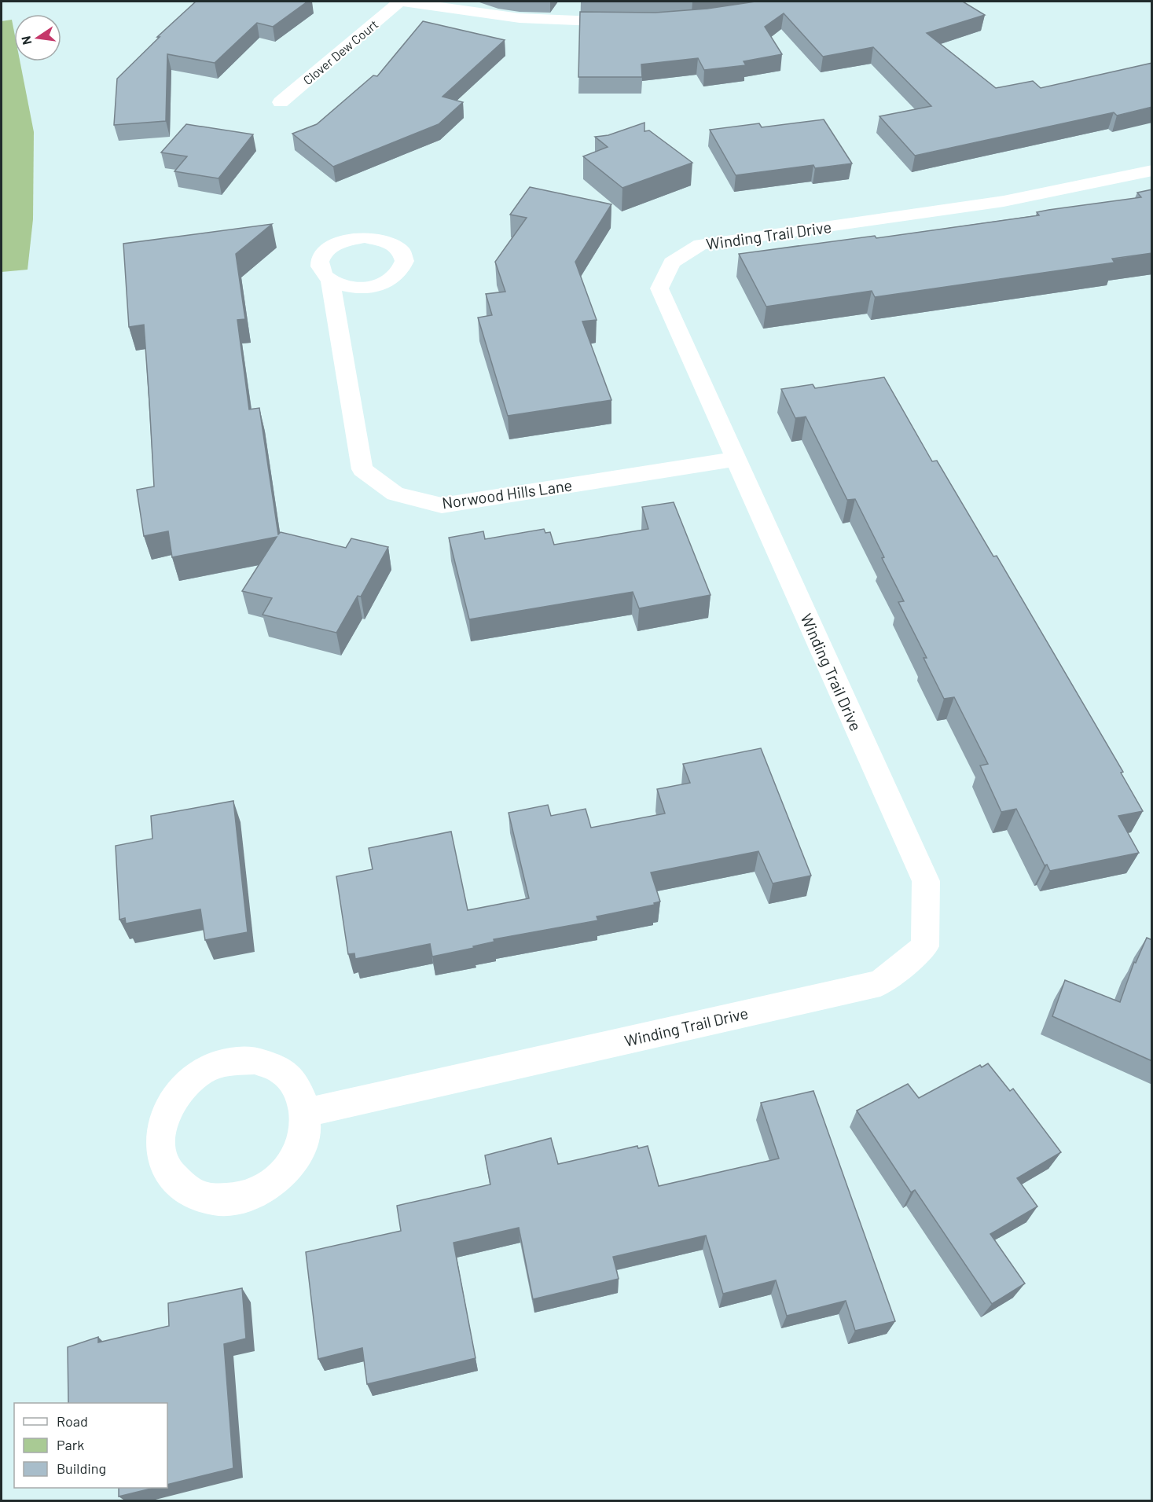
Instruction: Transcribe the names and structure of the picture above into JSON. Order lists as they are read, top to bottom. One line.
{"streets":{"street":["Clover Dew Court","Winding Trail Drive","Norwood Hills Lane"]},"crossings":[["Winding Trail Drive","Norwood Hills Lane"]],"legend":["Road","Park","Building"],"north":"left"}
